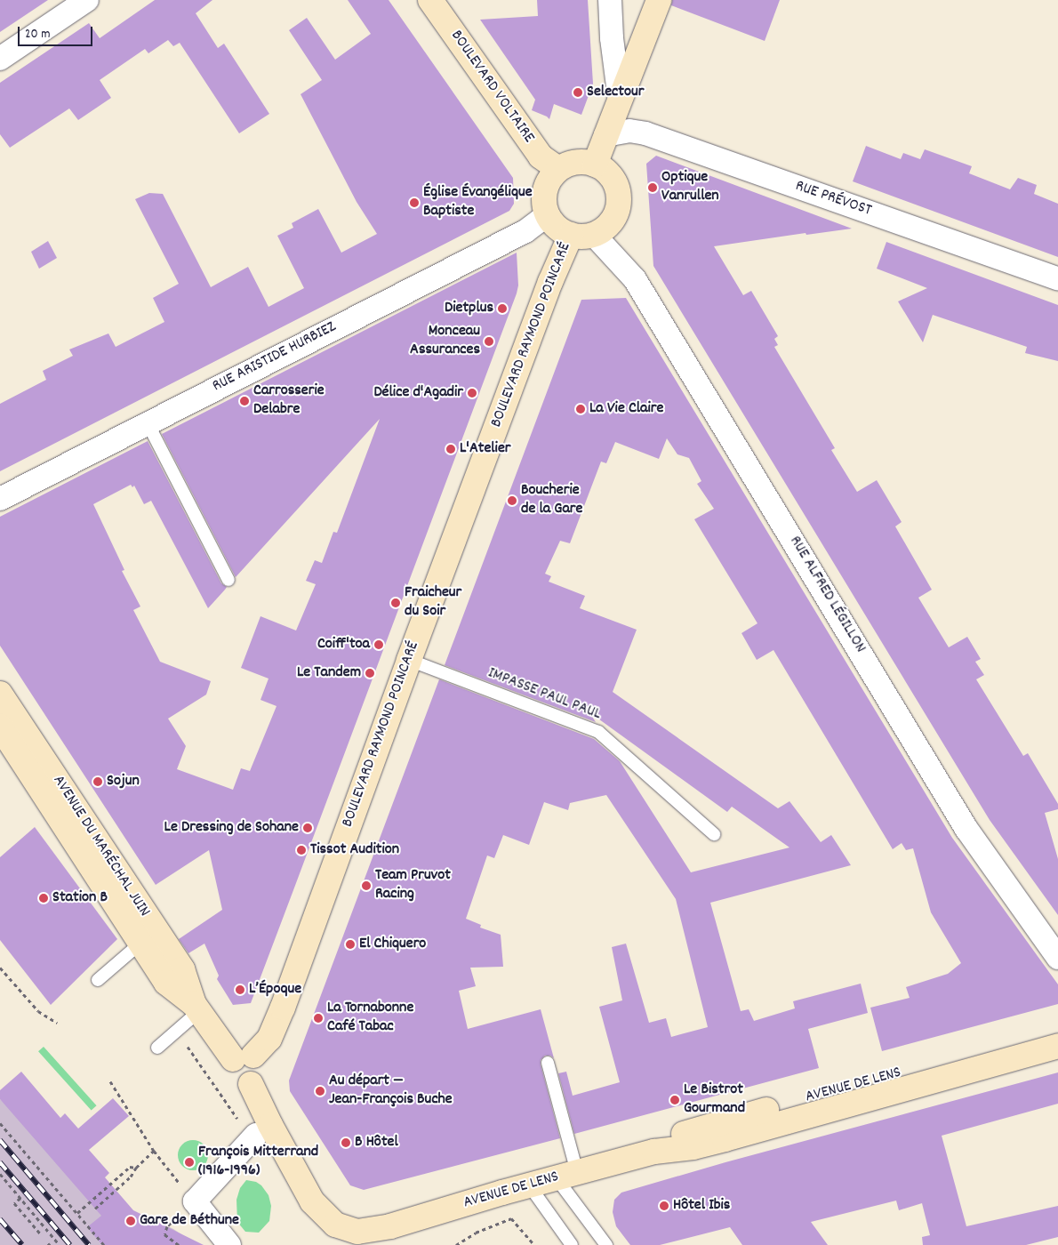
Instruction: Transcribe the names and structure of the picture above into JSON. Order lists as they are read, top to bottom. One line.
{"streets":{"main road":["BOULEVARD VOLTAIRE","BOULEVARD RAYMOND POINCARÉ","AVENUE DU MARÉCHAL JUIN","AVENUE DE LENS"],"street":["RUE PRÉVOST","RUE ARISTIDE HURBIEZ","RUE ALFRED LÉGILLON"],"lane":["IMPASSE PAUL PAUL"]},"crossings":[["BOULEVARD VOLTAIRE","BOULEVARD RAYMOND POINCARÉ"],["BOULEVARD VOLTAIRE","RUE ARISTIDE HURBIEZ"],["BOULEVARD VOLTAIRE","RUE ALFRED LÉGILLON"],["BOULEVARD RAYMOND POINCARÉ","RUE ARISTIDE HURBIEZ"],["BOULEVARD RAYMOND POINCARÉ","RUE ALFRED LÉGILLON"],["BOULEVARD RAYMOND POINCARÉ","IMPASSE PAUL PAUL"],["BOULEVARD RAYMOND POINCARÉ","AVENUE DU MARÉCHAL JUIN"],["BOULEVARD RAYMOND POINCARÉ","AVENUE DE LENS"],["RUE ARISTIDE HURBIEZ","RUE ALFRED LÉGILLON"],["AVENUE DU MARÉCHAL JUIN","AVENUE DE LENS"]],"places":["Selectour","Optique Vanrullen","Église Évangélique Baptiste","Dietplus","Monceau Assurances","Délice d'Agadir","Carrosserie Delabre","La Vie Claire","L'Atelier","Boucherie de la Gare","Fraicheur du Soir","Coiff'toa","Le Tandem","Sojun","Le Dressing de Sohane","Tissot Audition","Team Pruvot Racing","Station B","El Chiquero","L’Époque","La Tornabonne Café Tabac","Au départ — Jean-François Buche","Le Bistrot Gourmand","B Hôtel","François Mitterrand (1916-1996)","Hôtel Ibis","Gare de Béthune"],"scale_bar":"20 m"}
